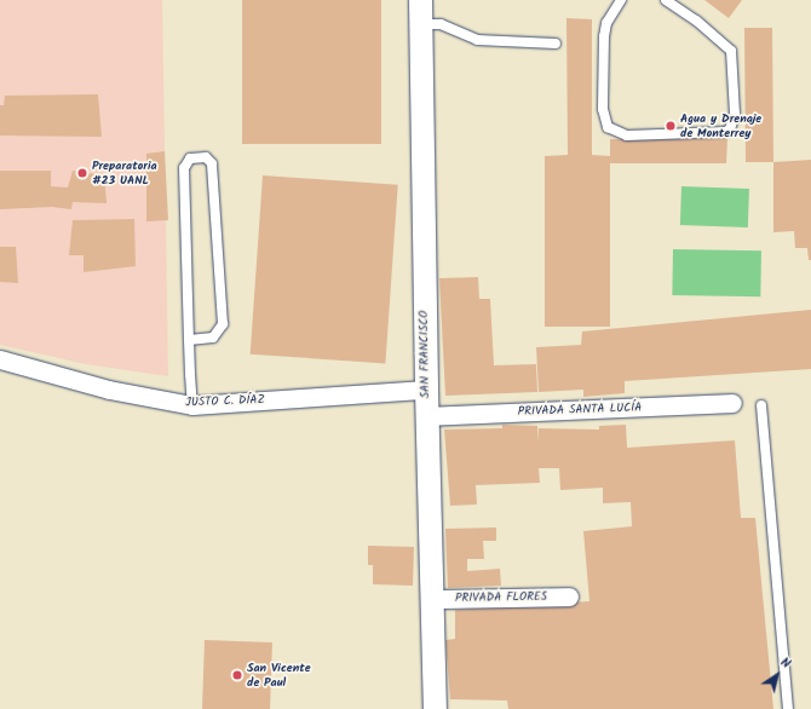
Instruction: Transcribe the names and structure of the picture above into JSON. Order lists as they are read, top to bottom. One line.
{"streets":{"street":["SAN FRANCISCO","JUSTO C. DÍAZ","PRIVADA SANTA LUCÍA","PRIVADA FLORES"]},"crossings":[["SAN FRANCISCO","JUSTO C. DÍAZ"],["SAN FRANCISCO","PRIVADA SANTA LUCÍA"],["SAN FRANCISCO","PRIVADA FLORES"]],"places":["Agua y Drenaje de Monterrey","Preparatoria #23 UANL","San Vicente de Paul"],"north":"top right"}
